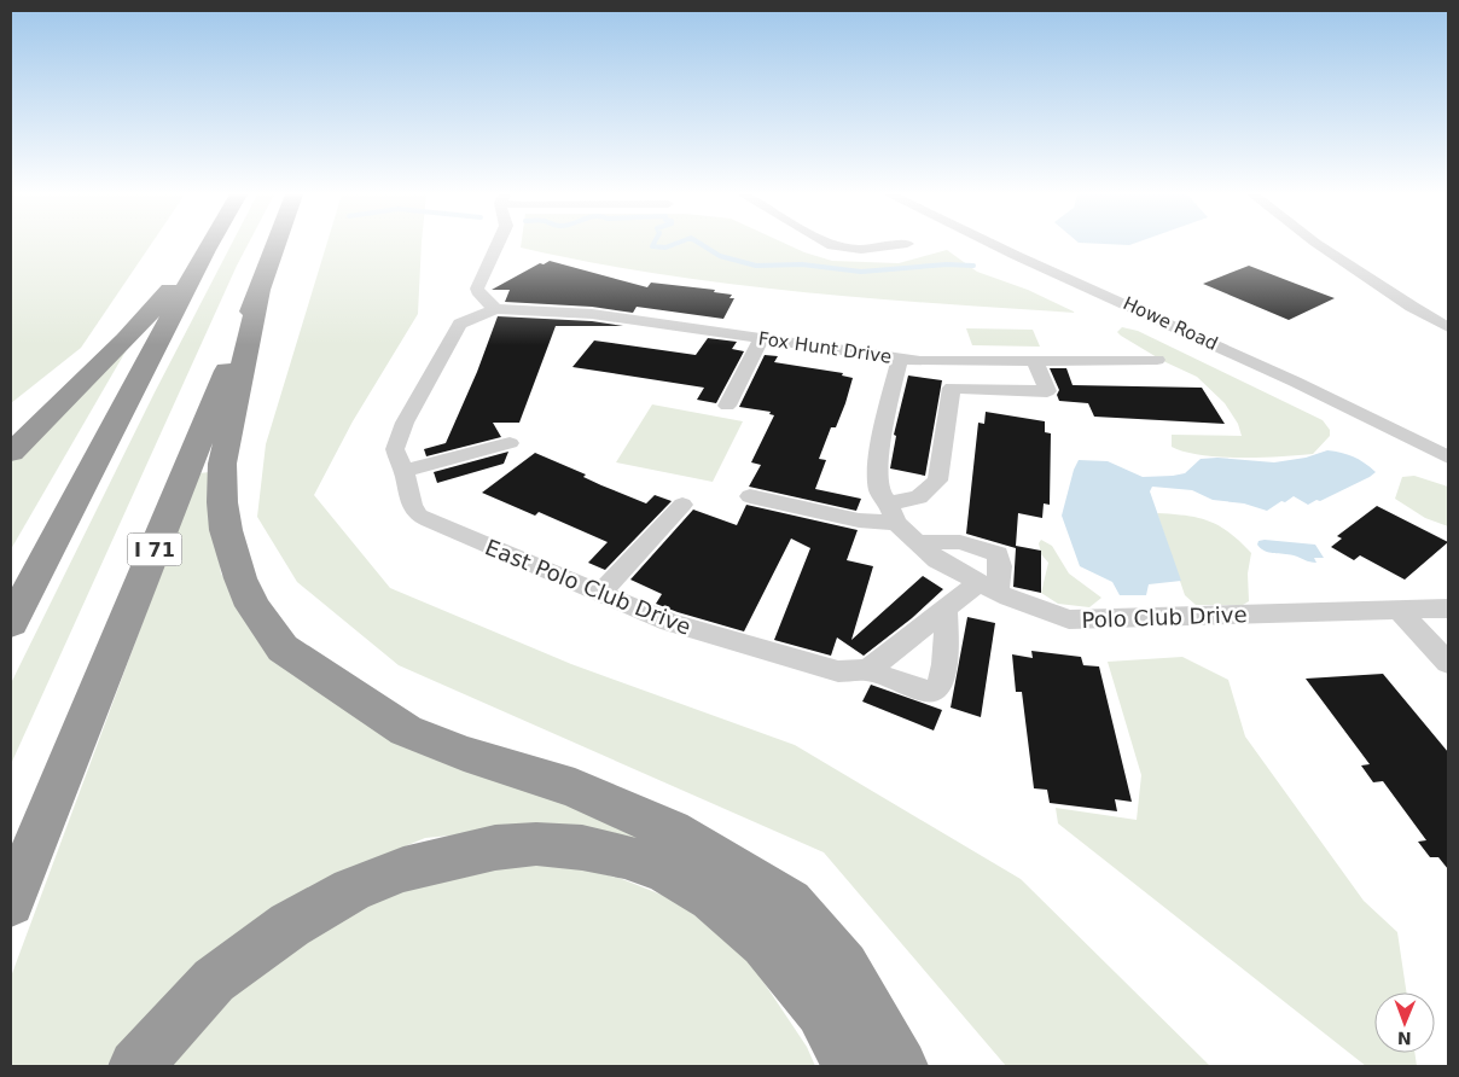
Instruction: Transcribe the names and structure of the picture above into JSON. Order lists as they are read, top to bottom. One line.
{"streets":{"highway":["I 71"],"street":["Howe Road","Fox Hunt Drive","East Polo Club Drive","Polo Club Drive"]},"crossings":[["Fox Hunt Drive","East Polo Club Drive"],["Fox Hunt Drive","Polo Club Drive"]],"north":"bottom"}
